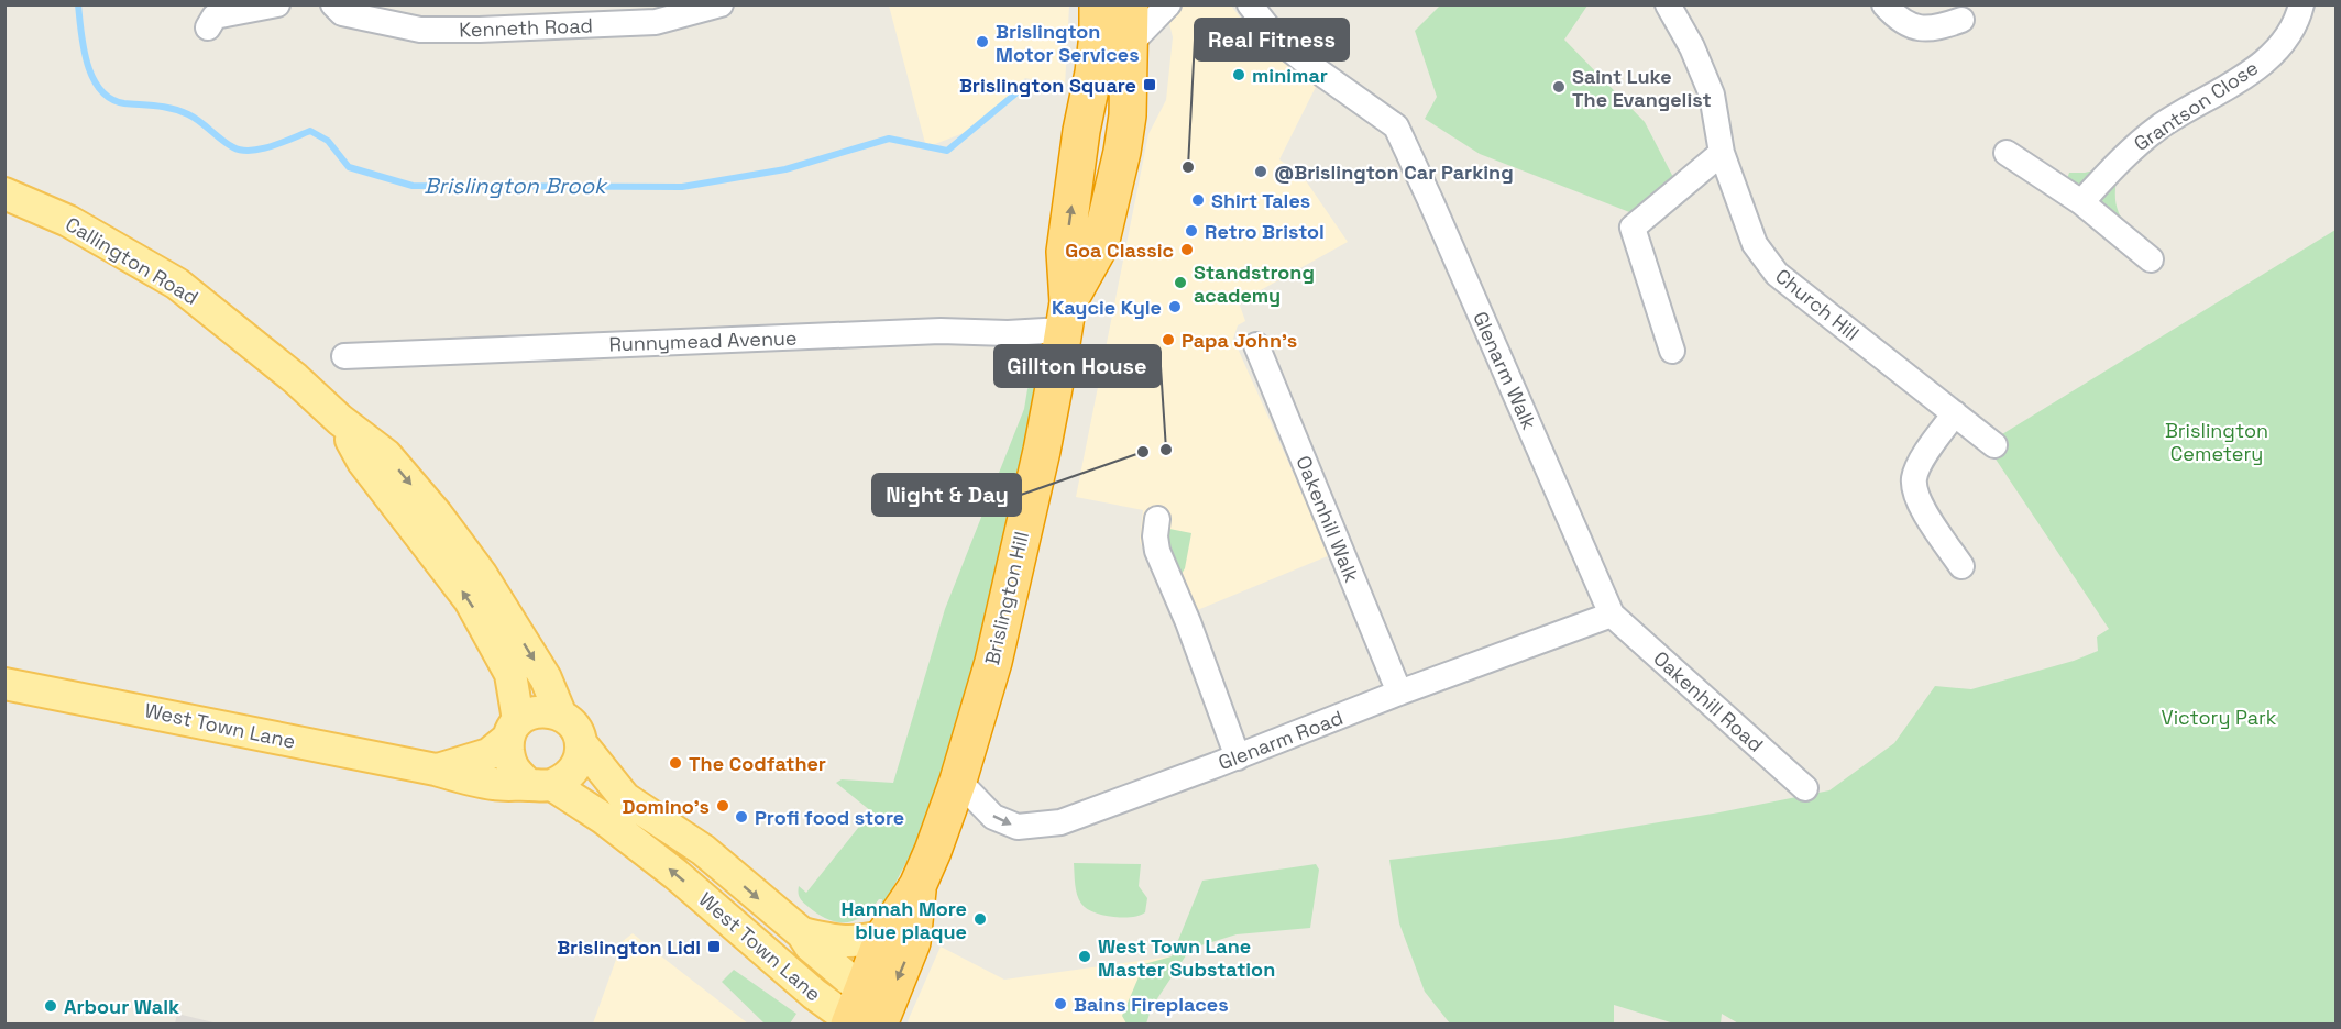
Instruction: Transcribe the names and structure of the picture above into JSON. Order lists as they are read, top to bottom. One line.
{"streets":{"highway":["Brislington Hill"],"main road":["Callington Road","West Town Lane"],"street":["Kenneth Road","Grantson Close","Church Hill","Runnymead Avenue","Glenarm Walk","Oakenhill Walk","Oakenhill Road","Glenarm Road"]},"crossings":[["Runnymead Avenue","Brislington Hill"],["Glenarm Walk","Oakenhill Road"],["Glenarm Walk","Glenarm Road"],["Oakenhill Walk","Glenarm Road"],["Brislington Hill","West Town Lane"],["Brislington Hill","Glenarm Road"],["Oakenhill Road","Glenarm Road"]],"one_way":["Glenarm Road"],"water":["Brislington Brook"],"parks":["Brislington Cemetery","Victory Park"],"places":{"other":["Brislington Motor Services","minimar","Saint Luke The Evangelist","Real Fitness","@Brislington Car Parking","Shirt Tales","Retro Bristol","Goa Classic","Standstrong academy","Kaycie Kyle","Papa John's","Gillton House","Night & Day","The Codfather","Domino's","Profi food store","Hannah More blue plaque","West Town Lane Master Substation","Bains Fireplaces","Arbour Walk"],"transit":["Brislington Square","Brislington Lidl"]}}
